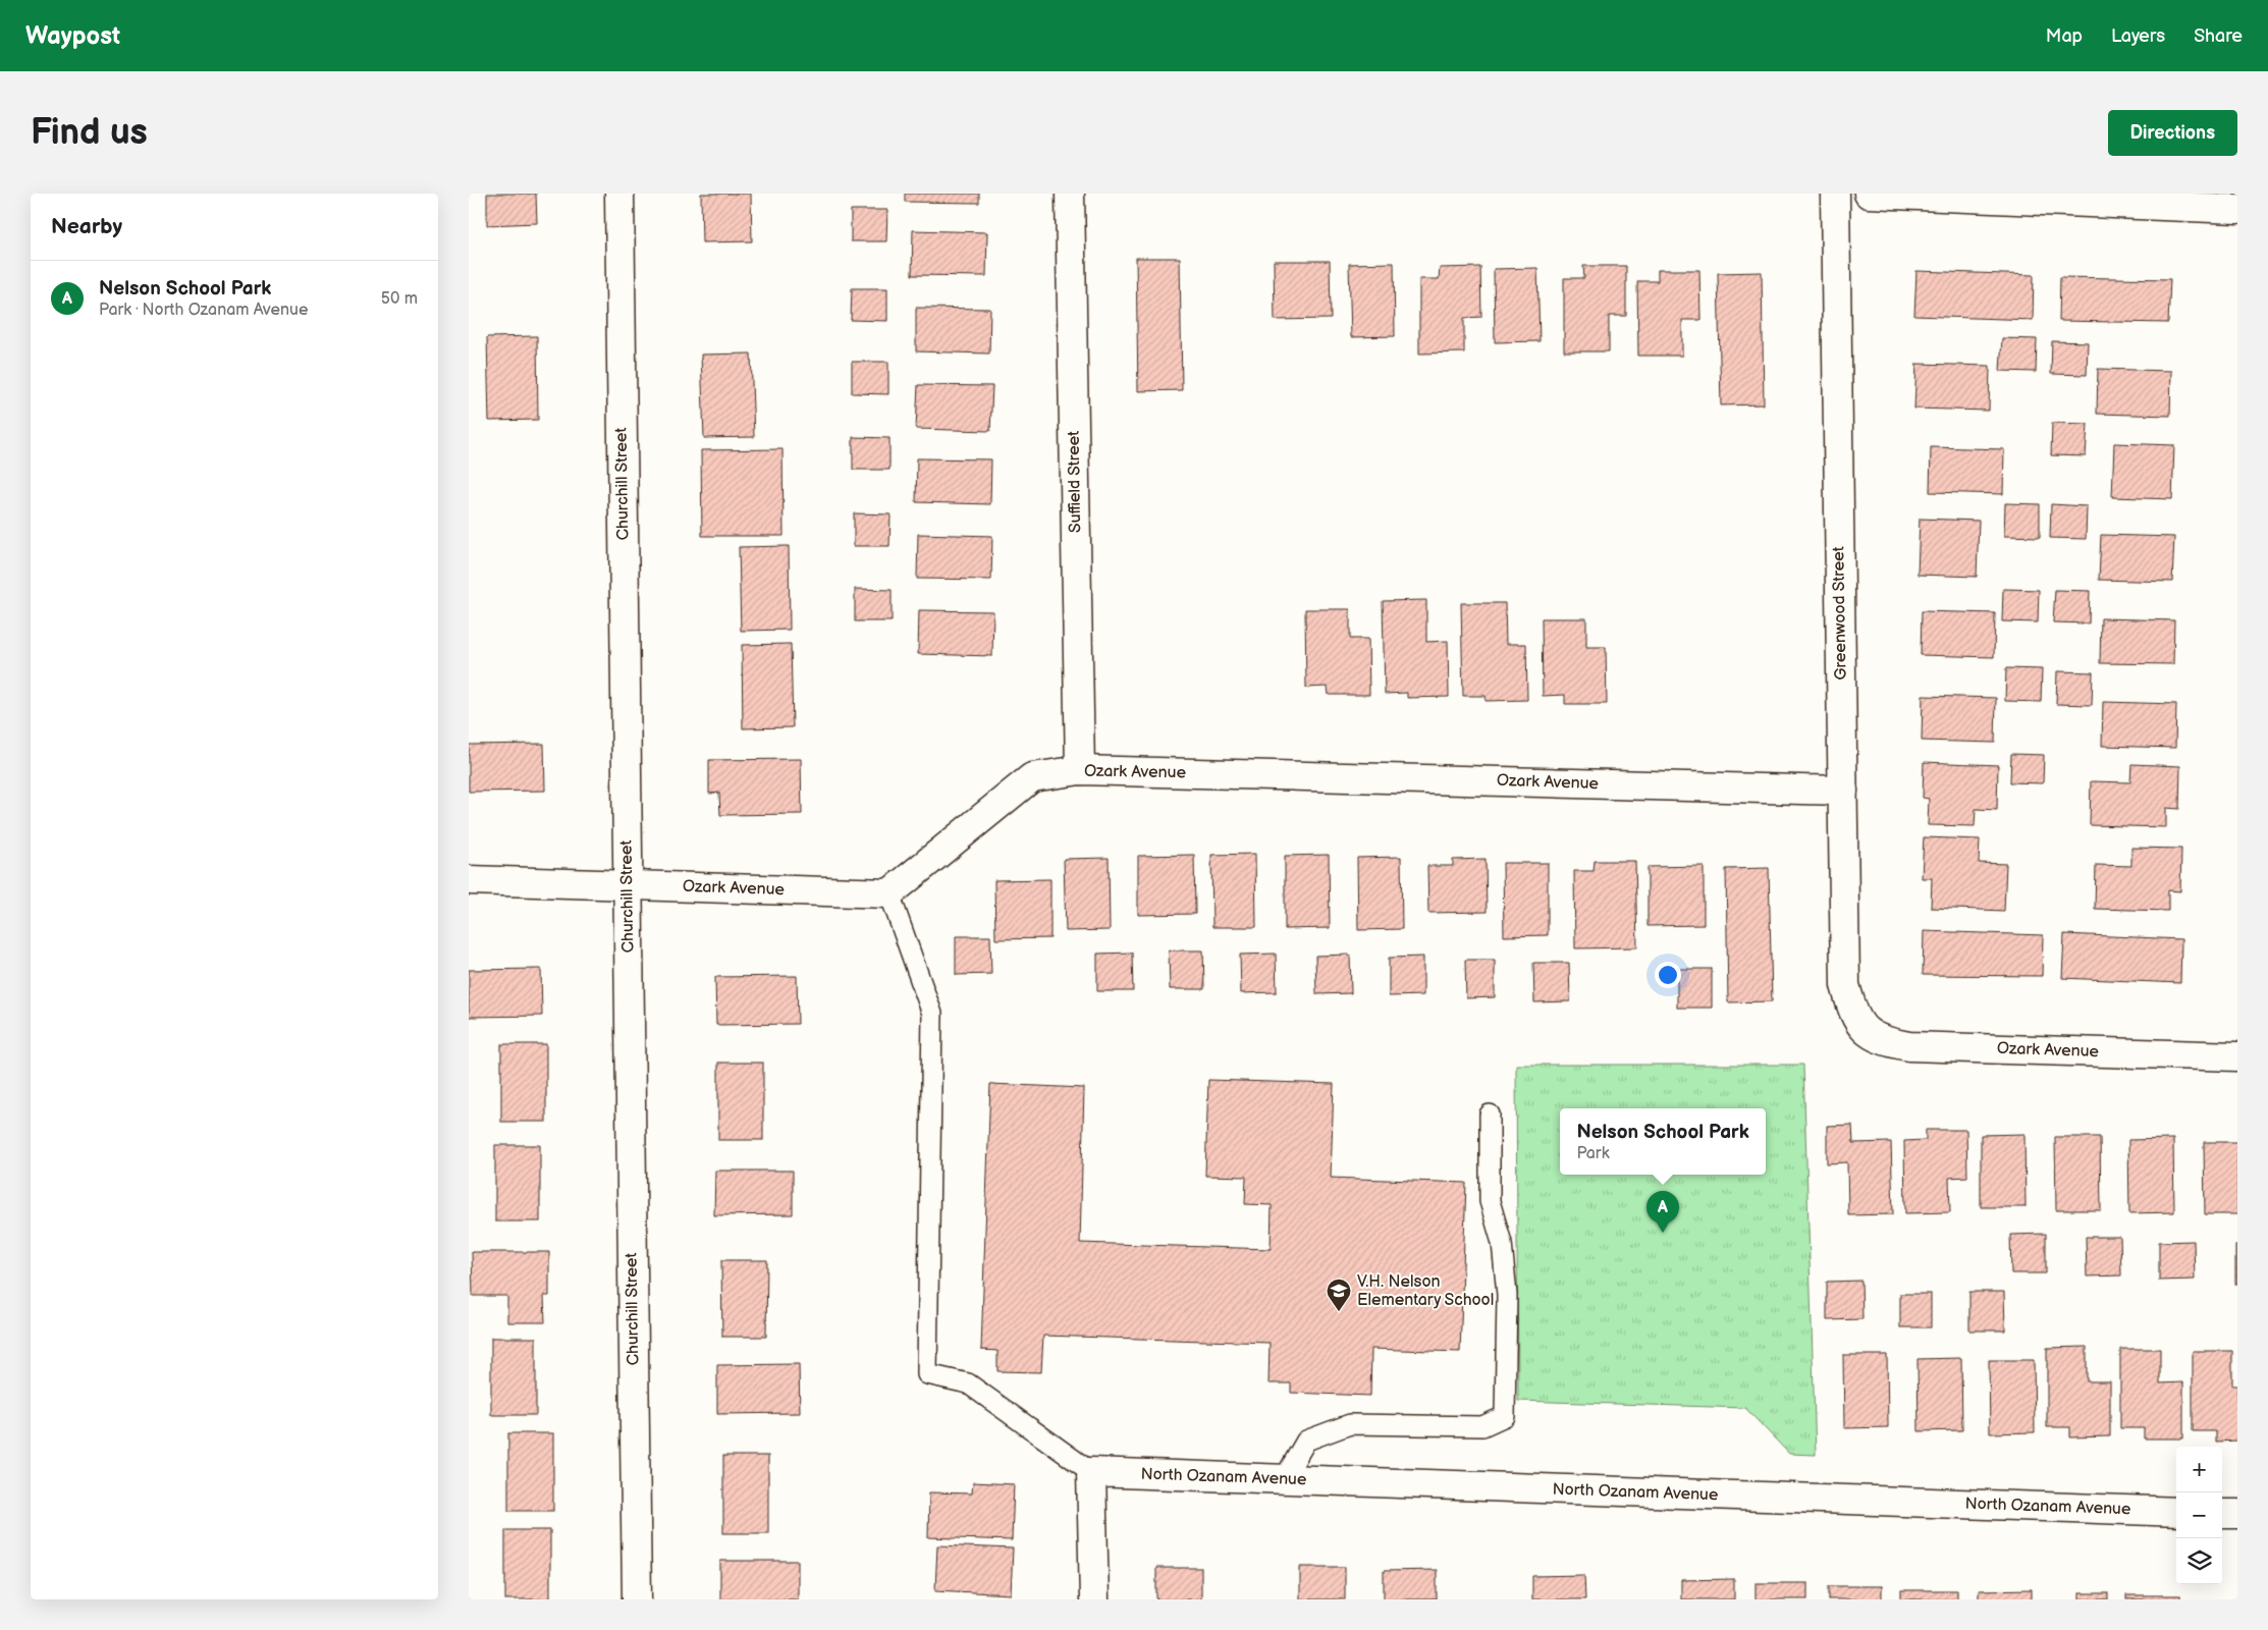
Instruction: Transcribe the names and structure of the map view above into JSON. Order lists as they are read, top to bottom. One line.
{"streets":{"street":["Suffield Street","Churchill Street","Greenwood Street","Ozark Avenue","North Ozanam Avenue"]},"crossings":[["Suffield Street","Ozark Avenue"],["Churchill Street","Ozark Avenue"],["Greenwood Street","Ozark Avenue"]],"places":{"school or university":["V.H. Nelson Elementary School"]},"page":{"header":"Waypost","nav":["Map","Layers","Share"],"buttons":"Directions","title":"Find us","heading":"Nearby","list":[{"mark":"A","name":"Nelson School Park","note":"Park · North Ozanam Avenue","value":"50 m"}],"popup":["Nelson School Park","Park"],"pins":"A","map_buttons":["+","−"]}}
